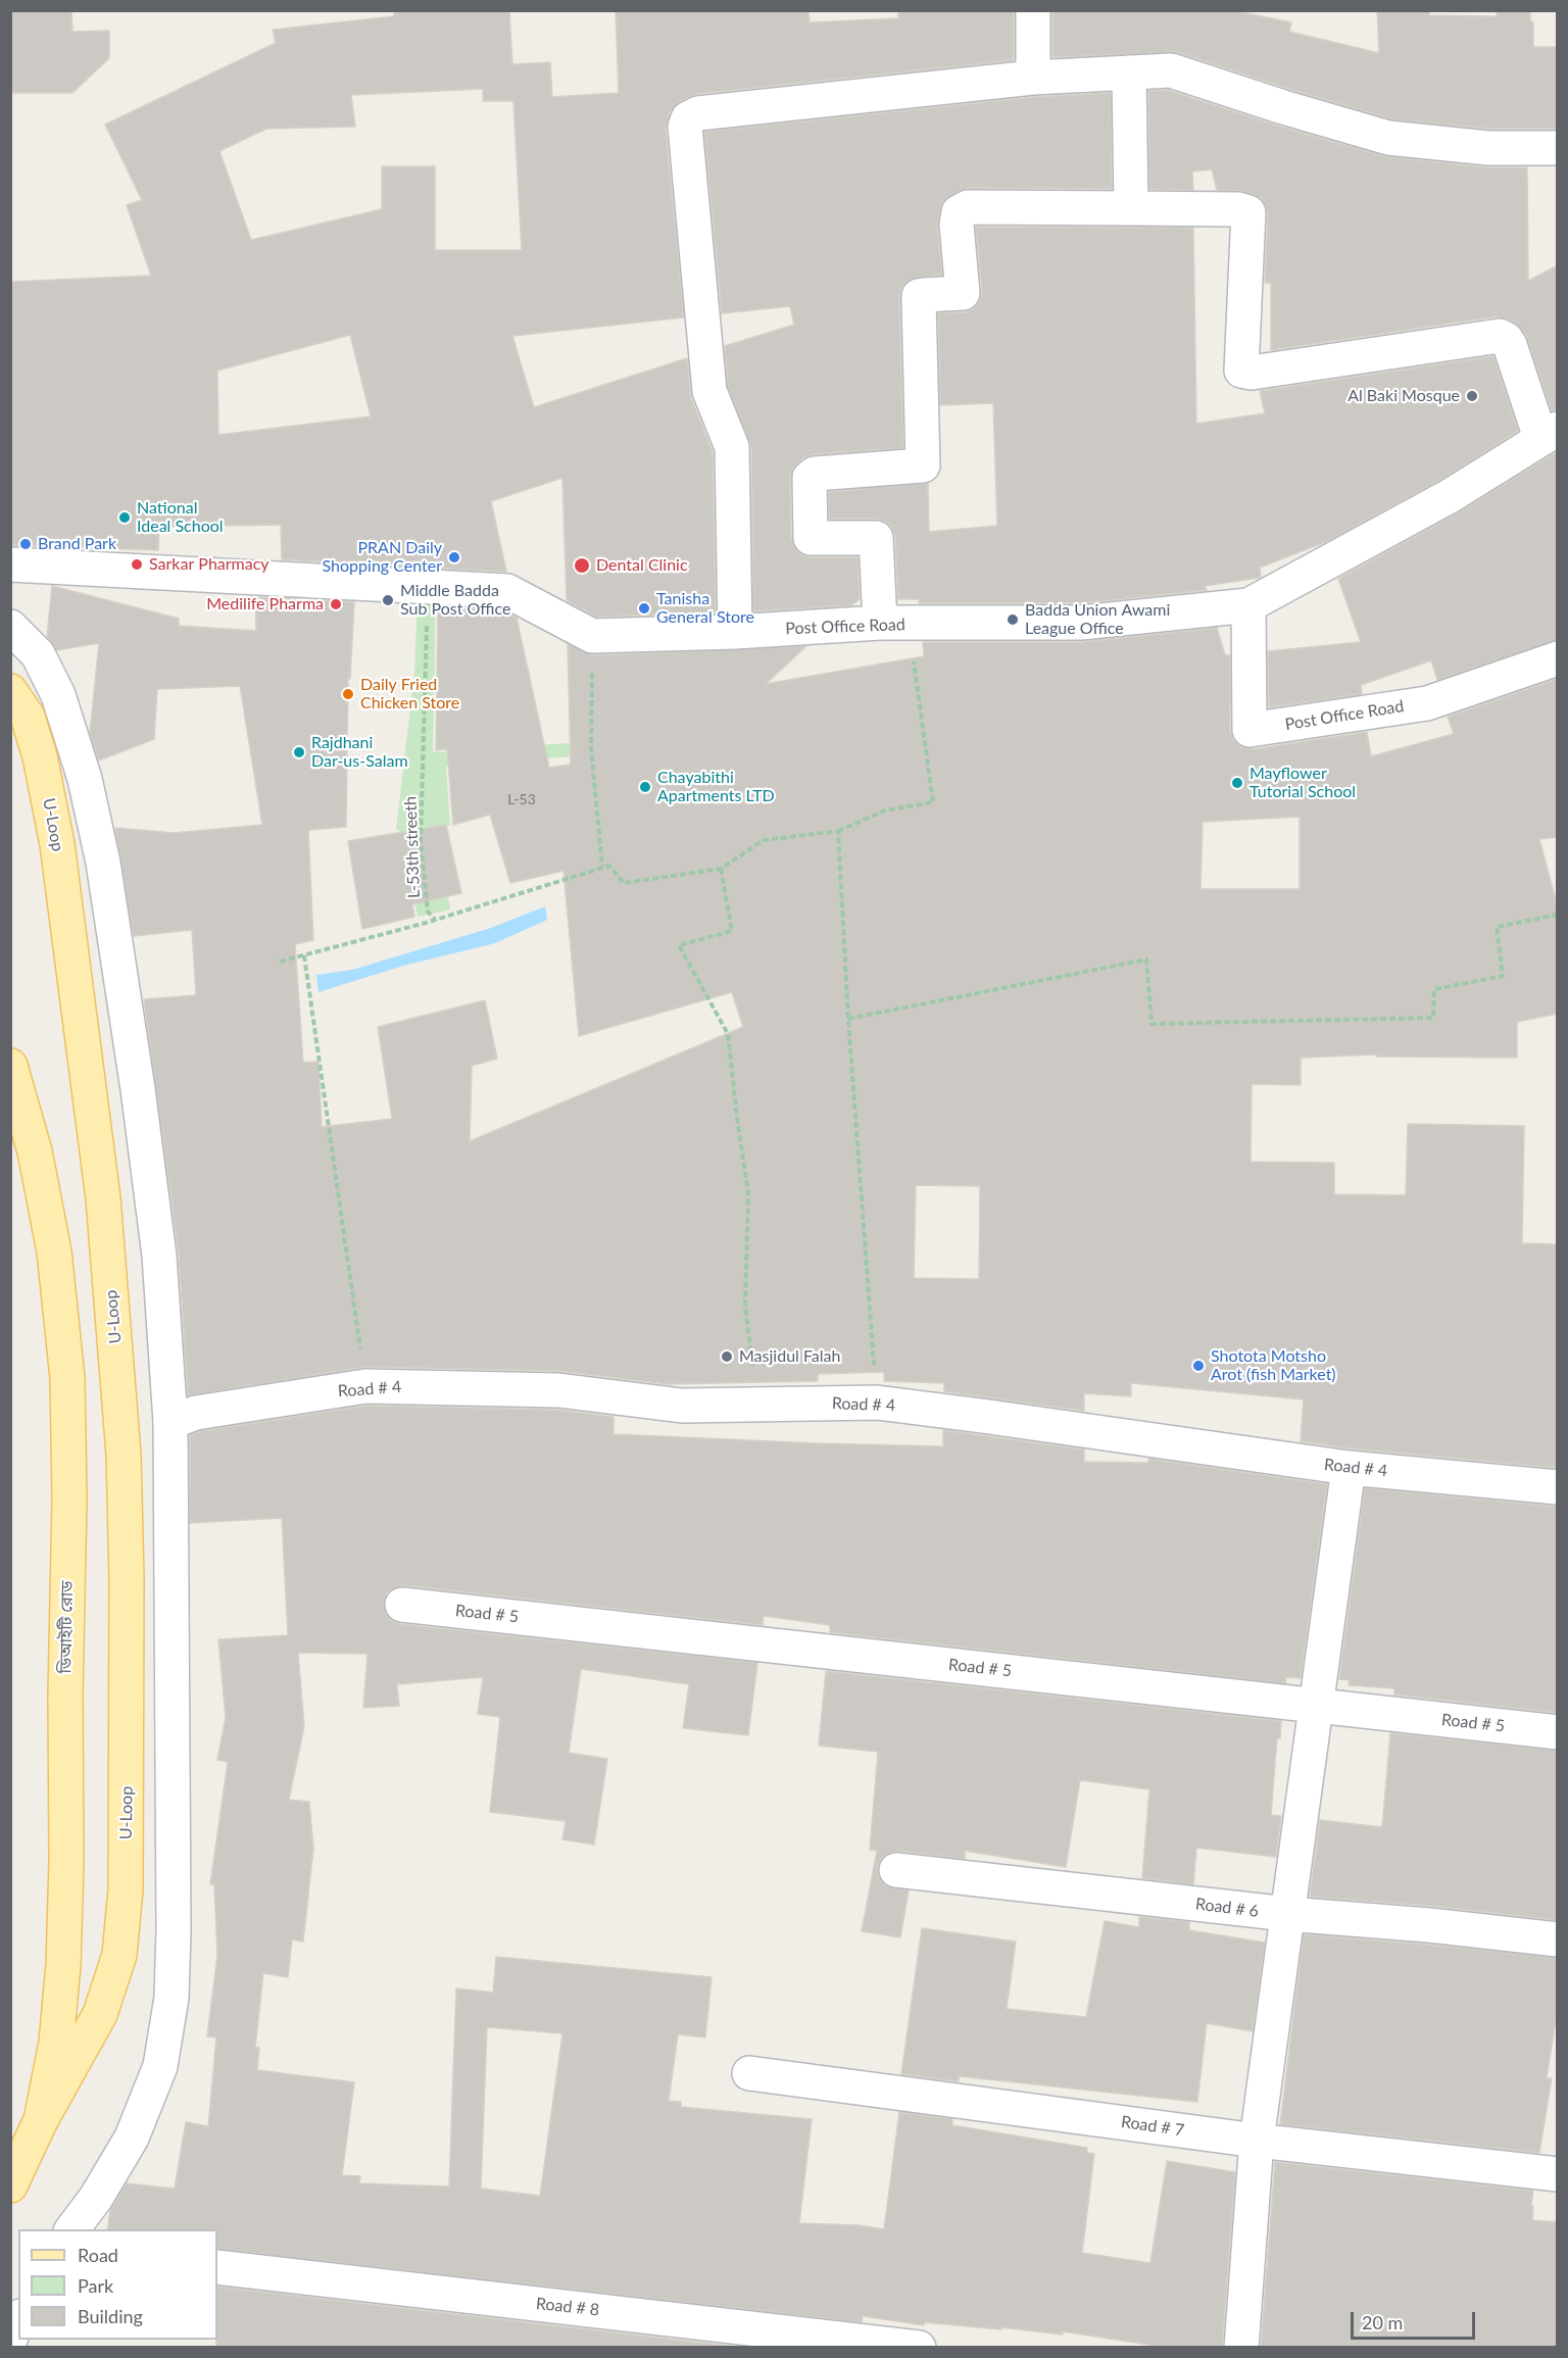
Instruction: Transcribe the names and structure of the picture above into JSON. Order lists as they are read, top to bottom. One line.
{"streets":{"main road":["U-Loop","ডিআইটি রোড"],"street":["Post Office Road","Road # 4","Road # 5","Road # 6","Road # 7","Road # 8"],"path":["L-53th streeth"]},"crossings":[["Post Office Road","L-53th streeth"],["U-Loop","ডিআইটি রোড"]],"places":["Al Baki Mosque","National Ideal School","Brand Park","PRAN Daily Shopping Center","Sarkar Pharmacy","Dental Clinic","Middle Badda Sub Post Office","Medilife Pharma","Tanisha General Store","Badda Union Awami League Office","Daily Fried Chicken Store","Rajdhani Dar-us-Salam","Mayflower Tutorial School","Chayabithi Apartments LTD","Masjidul Falah","Shotota Motsho Arot (fish Market)"],"house_numbers":["L-53"],"legend":["Road","Park","Building"],"scale_bar":"20 m"}
